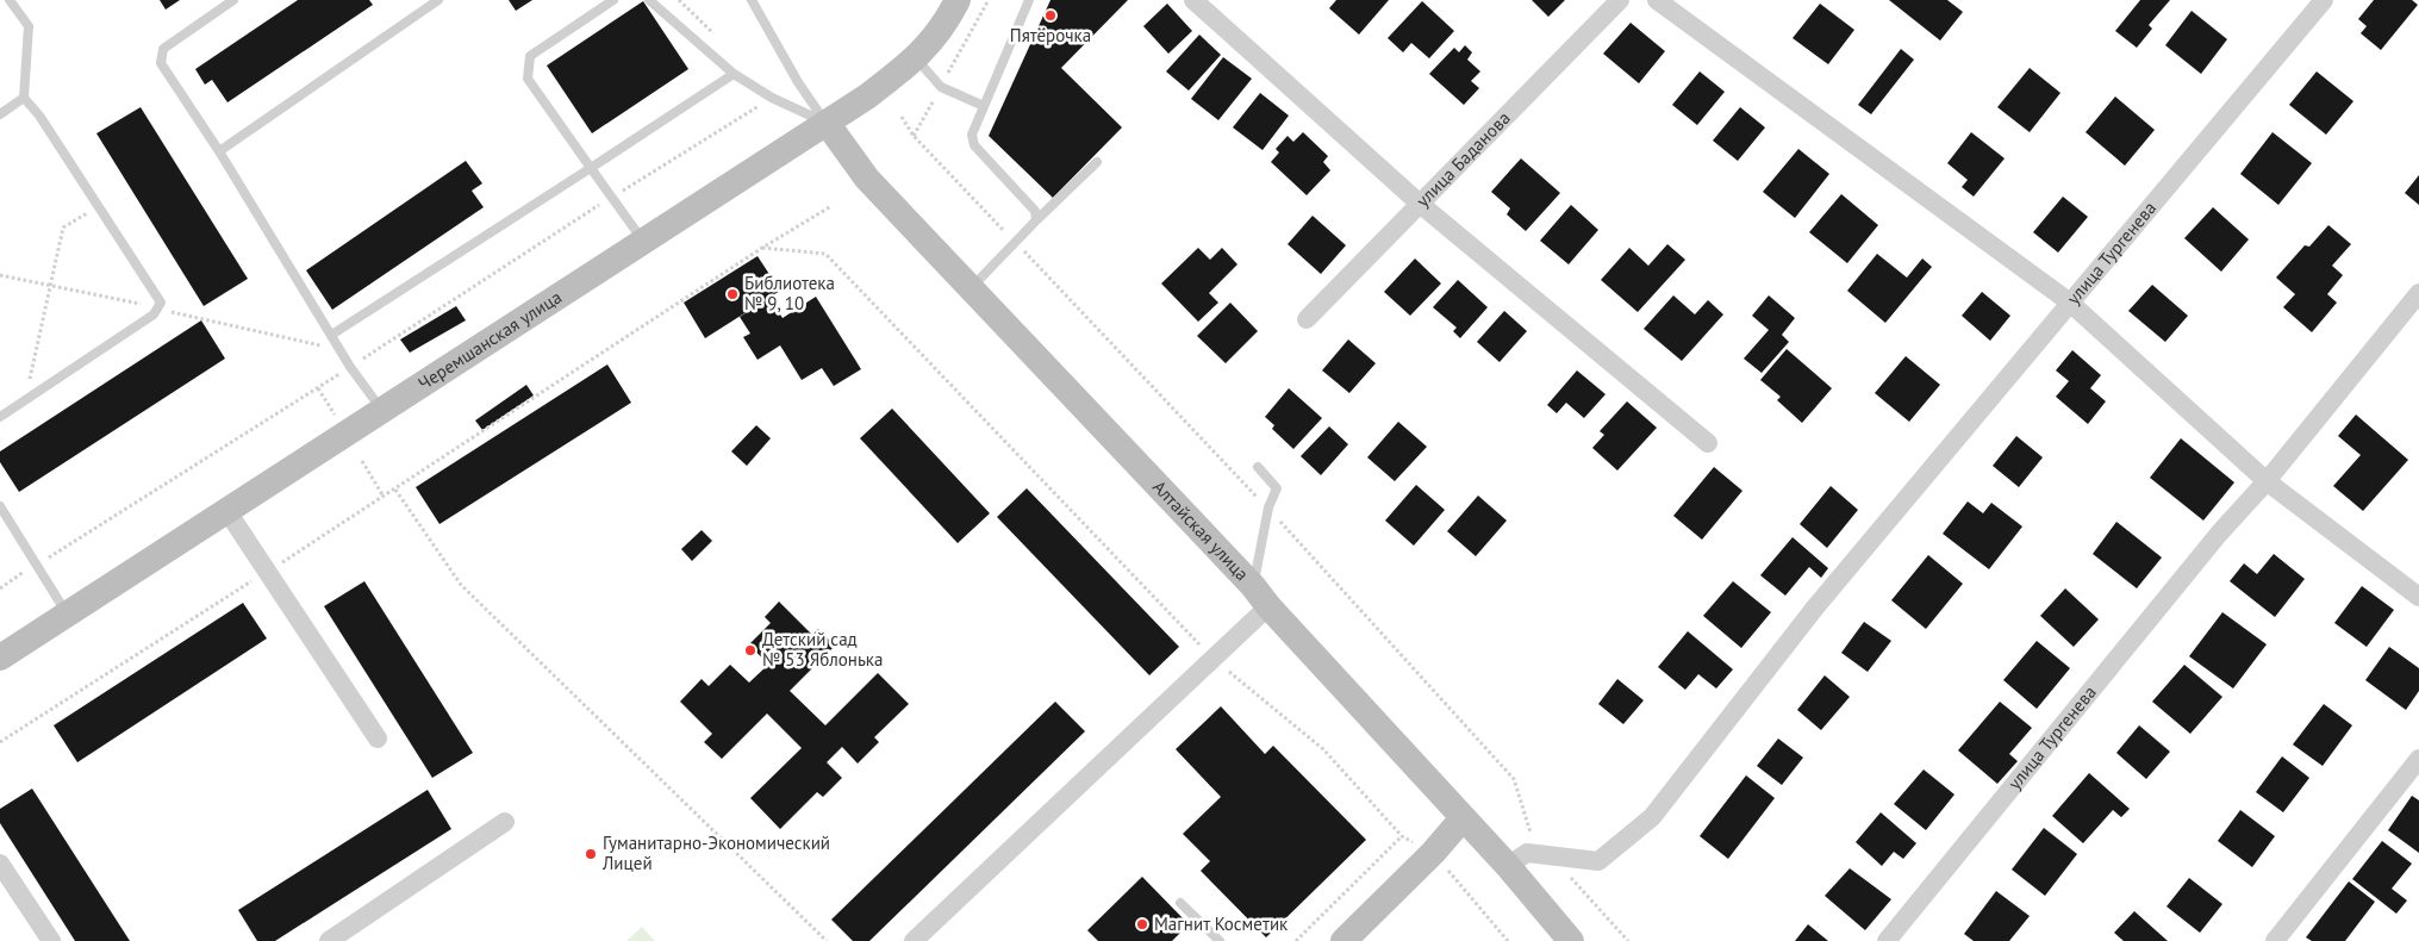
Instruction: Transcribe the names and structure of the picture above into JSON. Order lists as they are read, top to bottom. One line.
{"streets":{"main road":["Черемшанская улица","Алтайская улица"],"street":["улица Баданова","улица Тургенева"]},"crossings":[["Черемшанская улица","Алтайская улица"]],"places":["Пятёрочка","Библиотека № 9, 10","Детский сад № 53 Яблонька","Гуманитарно-Экономический Лицей","Магнит Косметик"]}
